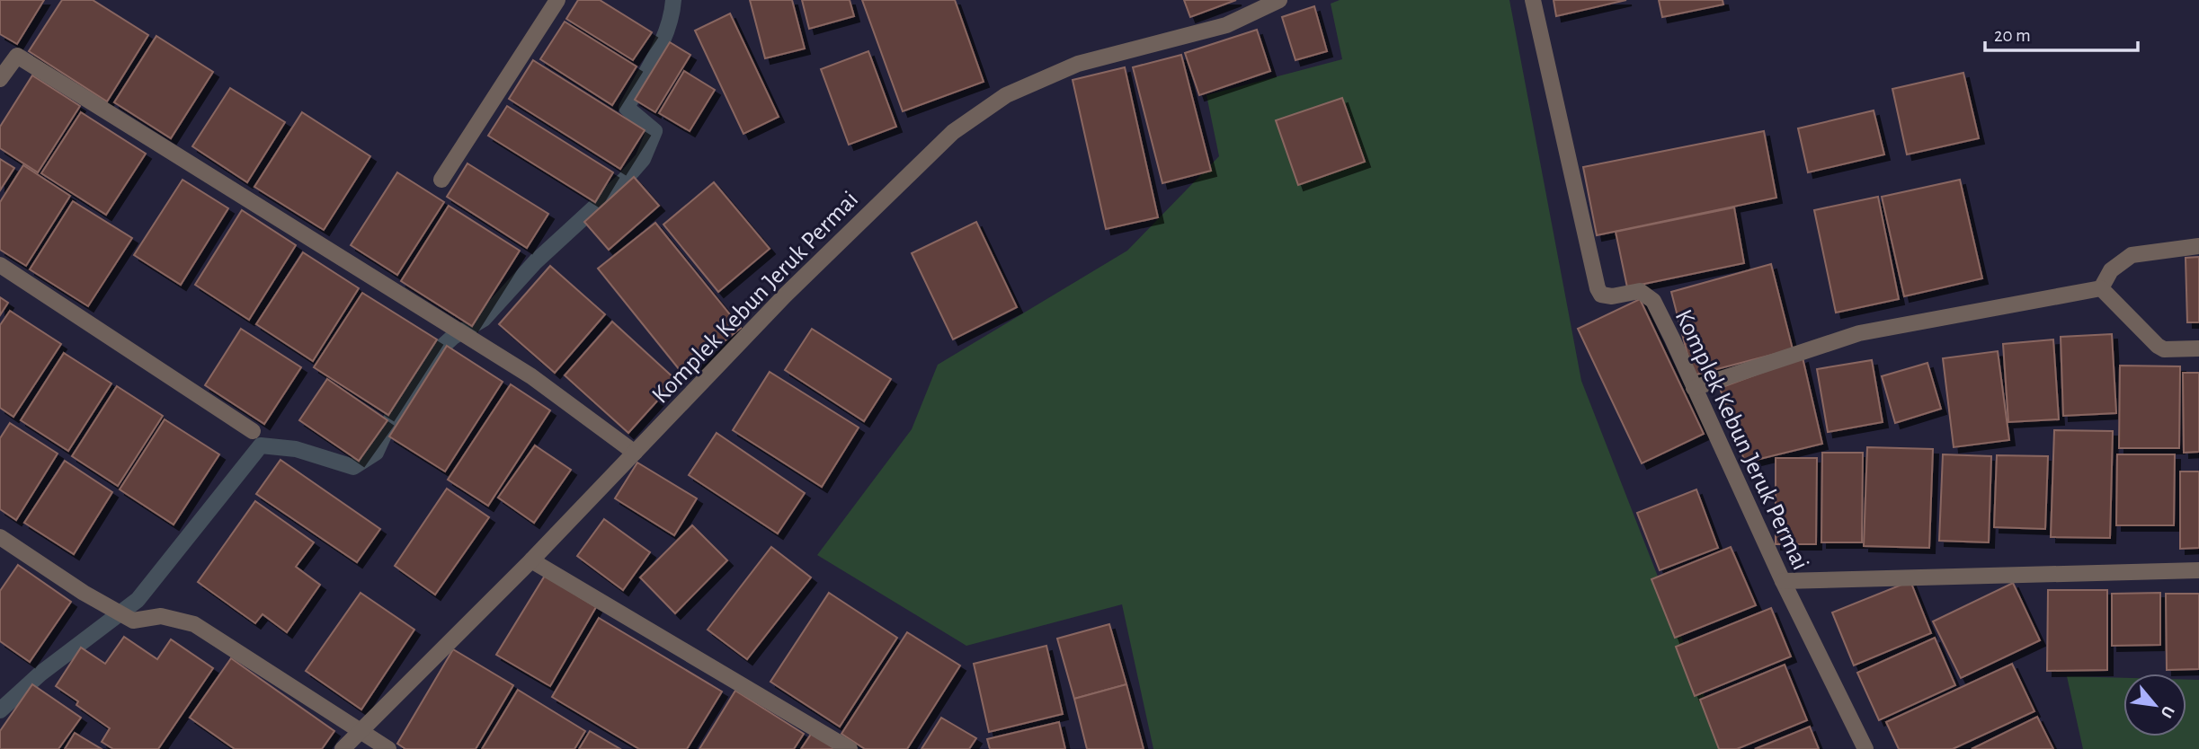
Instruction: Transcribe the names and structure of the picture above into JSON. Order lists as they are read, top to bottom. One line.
{"streets":{"street":["Komplek Kebun Jeruk Permai"]},"scale_bar":"20 m","north":"bottom right"}
